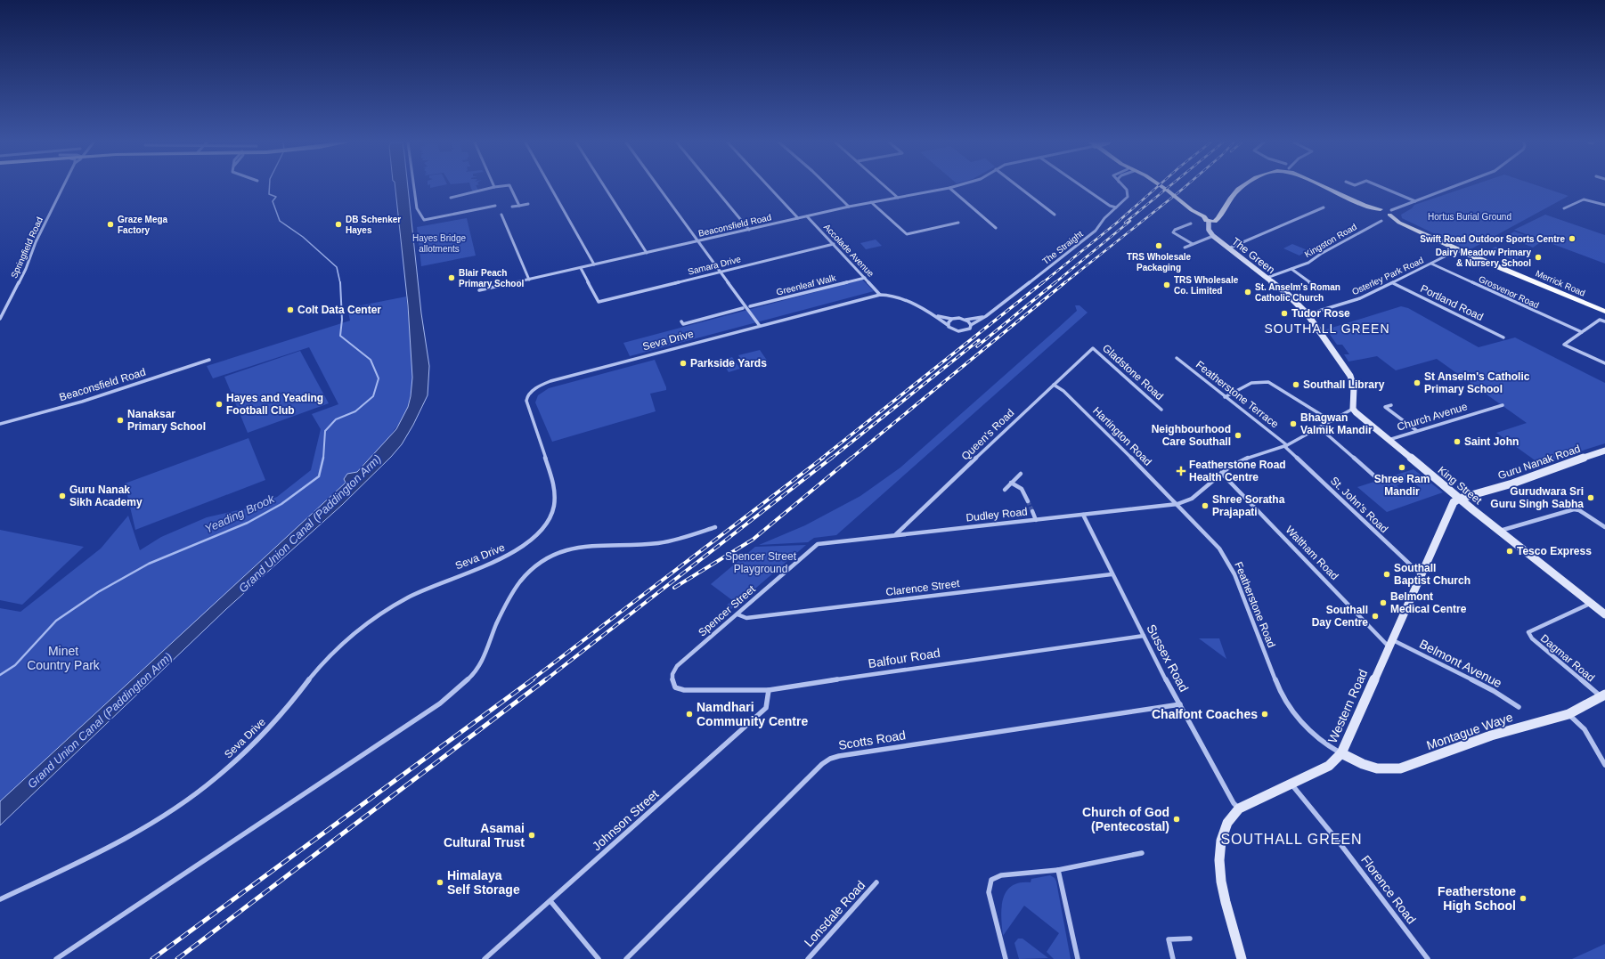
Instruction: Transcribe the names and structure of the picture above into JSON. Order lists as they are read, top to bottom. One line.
{"streets":{"main road":["Merrick Road"],"street":["Beaconsfield Road","Kingston Road","Springfield Road","The Straight","Accolade Avenue","The Green","Samara Drive","Osterley Park Road","Greenleaf Walk","Grosvenor Road","Portland Road","Seva Drive","Gladstone Road","Featherstone Terrace","Church Avenue","Queen's Road","Hartington Road","Guru Nanak Road","King Street","St. John's Road","Dudley Road","Waltham Road","Clarence Street","Featherstone Road","Spencer Street","Balfour Road","Sussex Road","Dagmar Road","Belmont Avenue","Western Road","Montague Waye","Scotts Road","Johnson Street","Florence Road","Lonsdale Road"]},"crossings":[["Beaconsfield Road","Accolade Avenue"],["Beaconsfield Road","Samara Drive"],["Kingston Road","The Green"],["The Straight","Seva Drive"],["Accolade Avenue","Samara Drive"],["Accolade Avenue","Greenleaf Walk"],["Accolade Avenue","Seva Drive"],["The Green","Osterley Park Road"],["The Green","King Street"],["Osterley Park Road","Grosvenor Road"],["Osterley Park Road","Portland Road"],["Gladstone Road","Queen's Road"],["Featherstone Terrace","St. John's Road"],["Church Avenue","King Street"],["Queen's Road","Hartington Road"],["Queen's Road","Dudley Road"],["Hartington Road","Dudley Road"],["Hartington Road","Featherstone Road"],["Guru Nanak Road","King Street"],["Guru Nanak Road","Western Road"],["King Street","Dagmar Road"],["King Street","Western Road"],["St. John's Road","Western Road"],["Dudley Road","Featherstone Road"],["Dudley Road","Spencer Street"],["Dudley Road","Sussex Road"],["Waltham Road","Belmont Avenue"],["Waltham Road","Western Road"],["Clarence Street","Spencer Street"],["Clarence Street","Sussex Road"],["Featherstone Road","Western Road"],["Featherstone Road","Montague Waye"],["Spencer Street","Balfour Road"],["Balfour Road","Sussex Road"],["Balfour Road","Johnson Street"],["Sussex Road","Western Road"],["Sussex Road","Scotts Road"],["Dagmar Road","Montague Waye"],["Belmont Avenue","Western Road"],["Western Road","Montague Waye"],["Western Road","Florence Road"]],"districts":["SOUTHALL GREEN","SOUTHALL GREEN"],"water":["Yeading Brook","Grand Union Canal (Paddington Arm)"],"parks":["Hortus Burial Ground","Hayes Bridge allotments","Spencer Street Playground","Minet Country Park"],"places":{"other":["Graze Mega Factory","DB Schenker Hayes","Swift Road Outdoor Sports Centre","TRS Wholesale Packaging","Dairy Meadow Primary & Nursery School","Blair Peach Primary School","TRS Wholesale Co. Limited","St. Anselm's Roman Catholic Church","Colt Data Center","Tudor Rose","Parkside Yards","St Anselm's Catholic Primary School","Southall Library","Hayes and Yeading Football Club","Nanaksar Primary School","Bhagwan Valmik Mandir","Neighbourhood Care Southall","Saint John","Shree Ram Mandir","Guru Nanak Sikh Academy","Gurudwara Sri Guru Singh Sabha","Shree Soratha Prajapati","Tesco Express","Southall Baptist Church","Belmont Medical Centre","Southall Day Centre","Namdhari Community Centre","Chalfont Coaches","Church of God (Pentecostal)","Asamai Cultural Trust","Himalaya Self Storage","Featherstone High School"],"health":["Featherstone Road Health Centre"]}}
